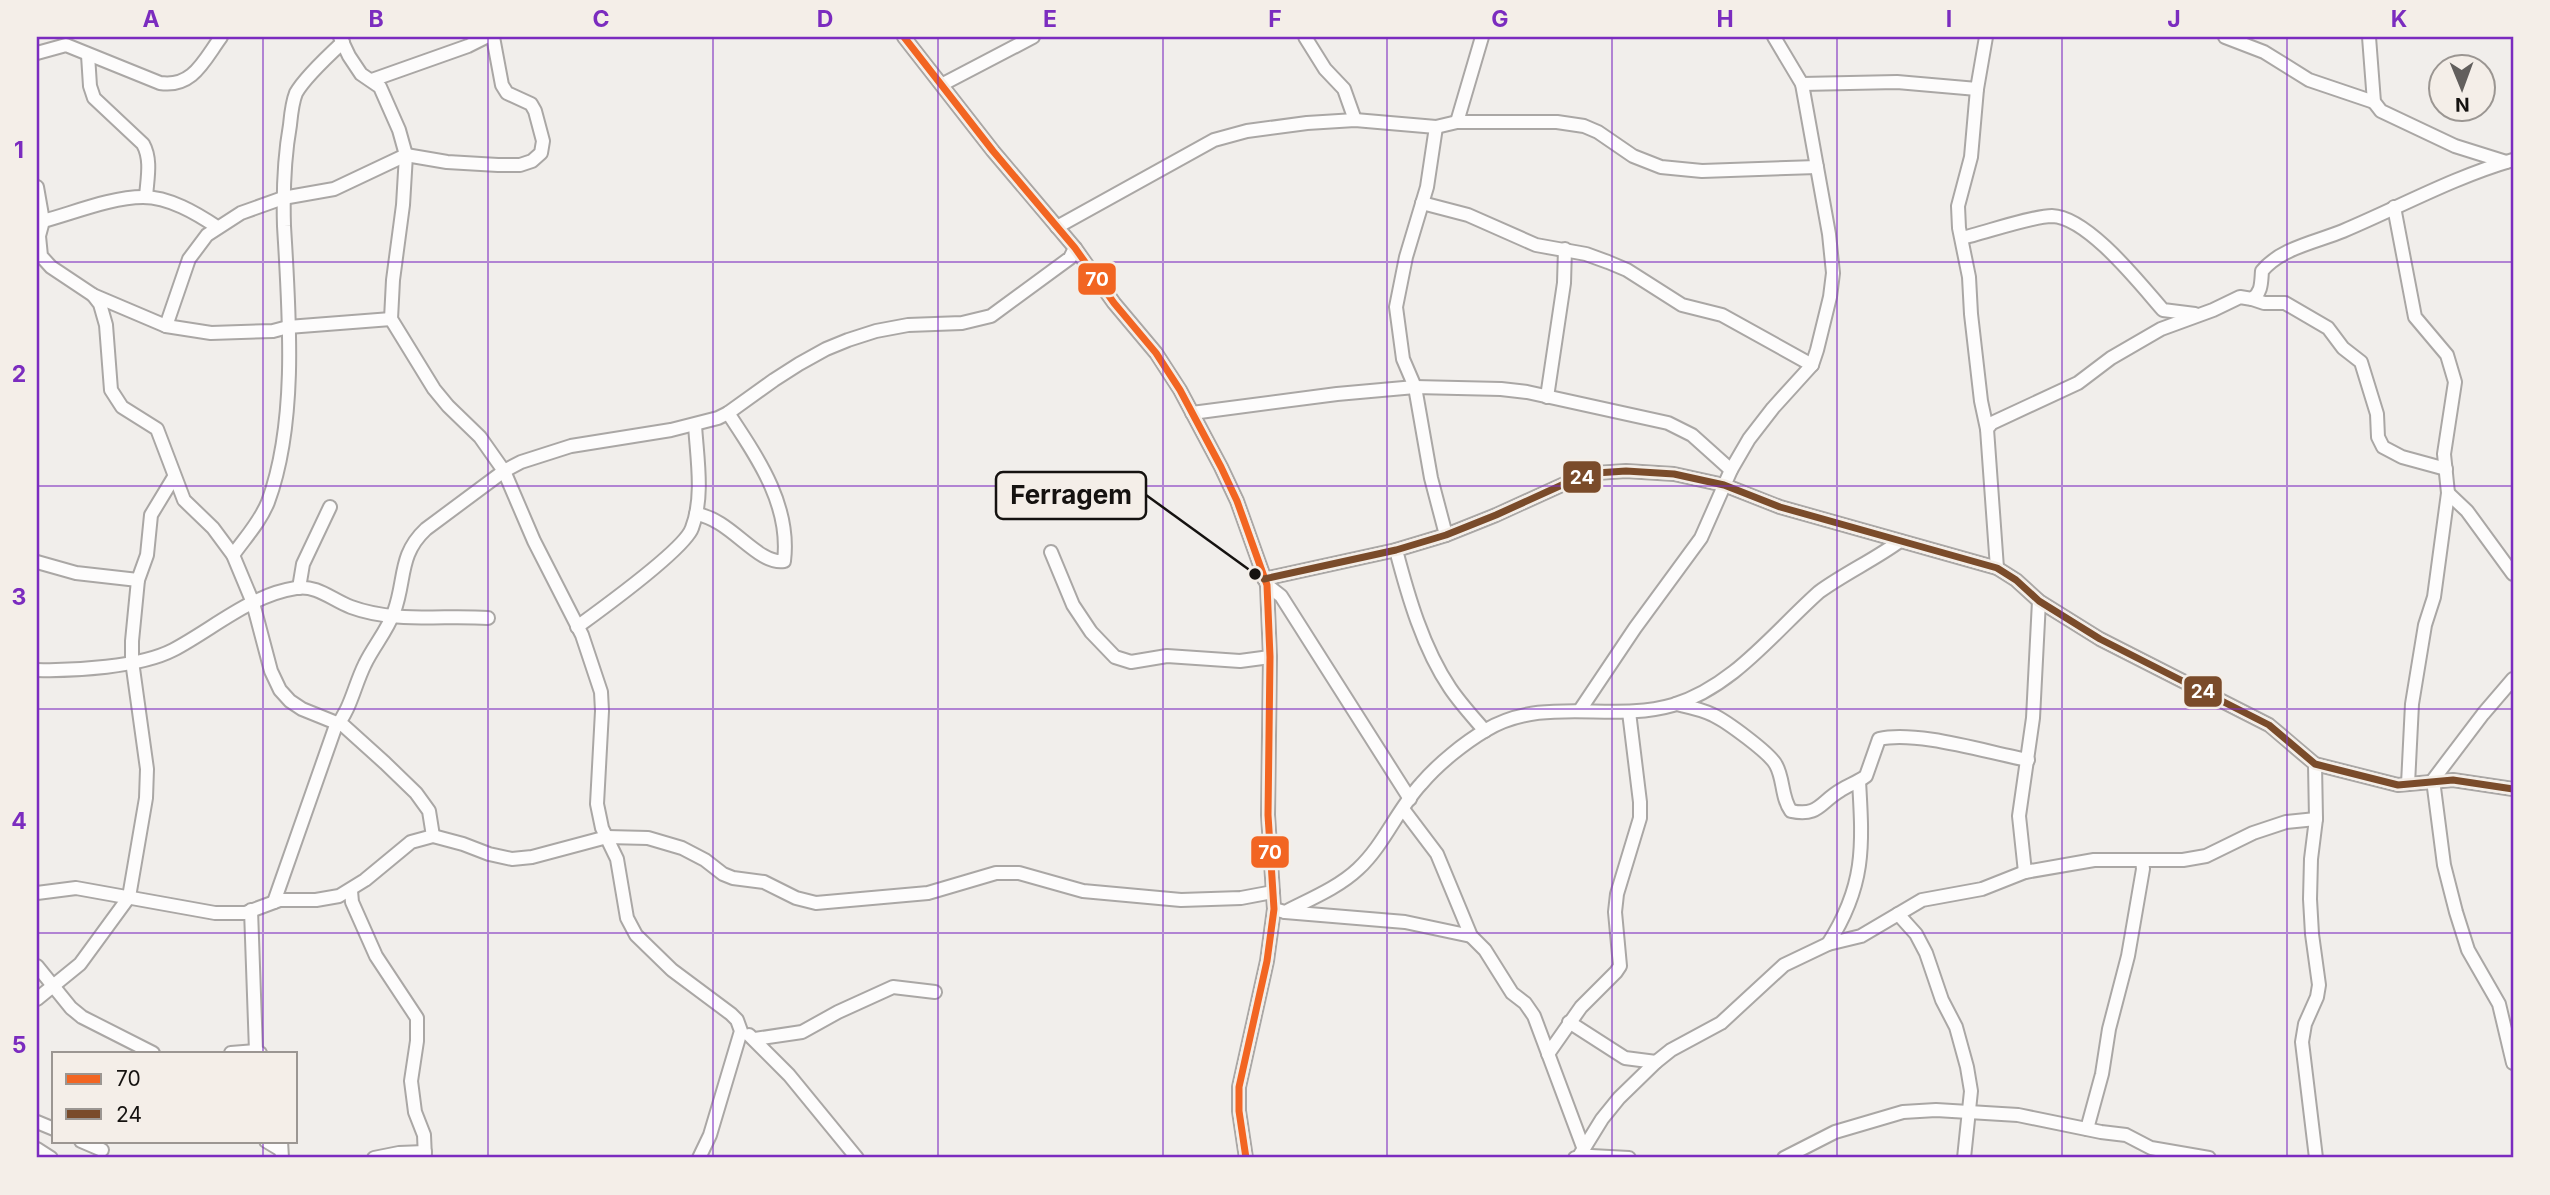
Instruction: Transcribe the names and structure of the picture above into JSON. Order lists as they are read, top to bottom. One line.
{"places":["Ferragem"],"lines":["transit line 70","transit line 24"],"legend":["70","24"],"north":"bottom","grid":{"columns":["A","B","C","D","E","F","G","H","I","J","K"],"rows":["1","2","3","4","5"]}}
